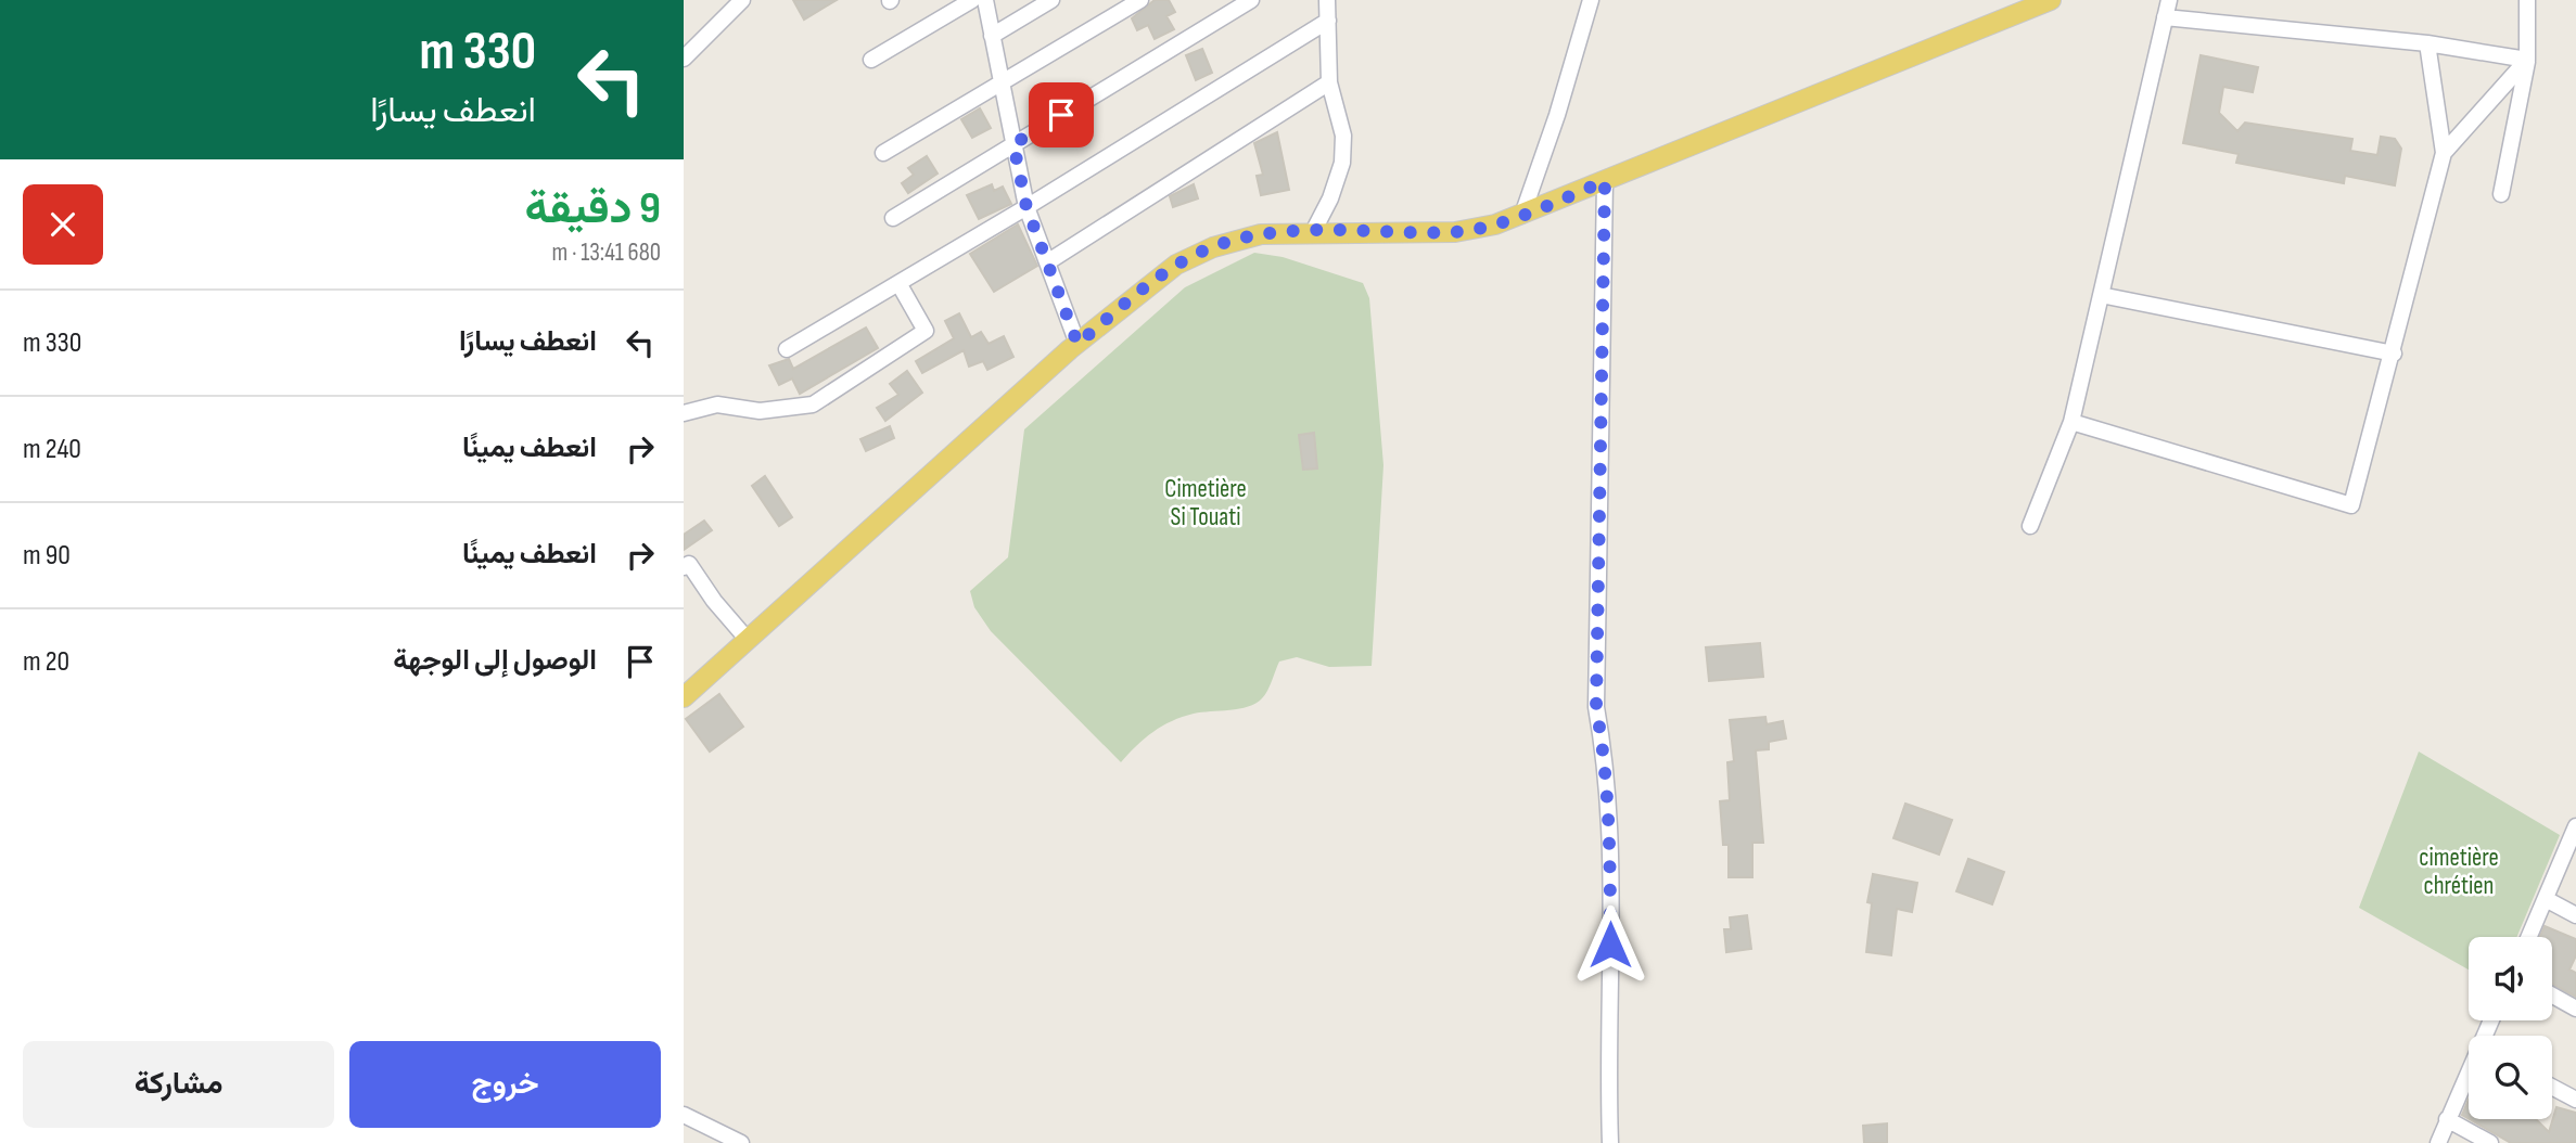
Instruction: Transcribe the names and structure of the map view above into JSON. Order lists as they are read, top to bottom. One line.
{"parks":["Cimetière Si Touati","cimetière chrétien"],"page":{"turn":["330 m","انعطف يسارًا"],"heading":["9 دقيقة","680 m · 13:41"],"list":[{"name":"انعطف يسارًا","value":"330 m"},{"name":"انعطف يمينًا","value":"240 m"},{"name":"انعطف يمينًا","value":"90 m"},{"name":"الوصول إلى الوجهة","value":"20 m"}],"buttons":["خروج","مشاركة"]}}
